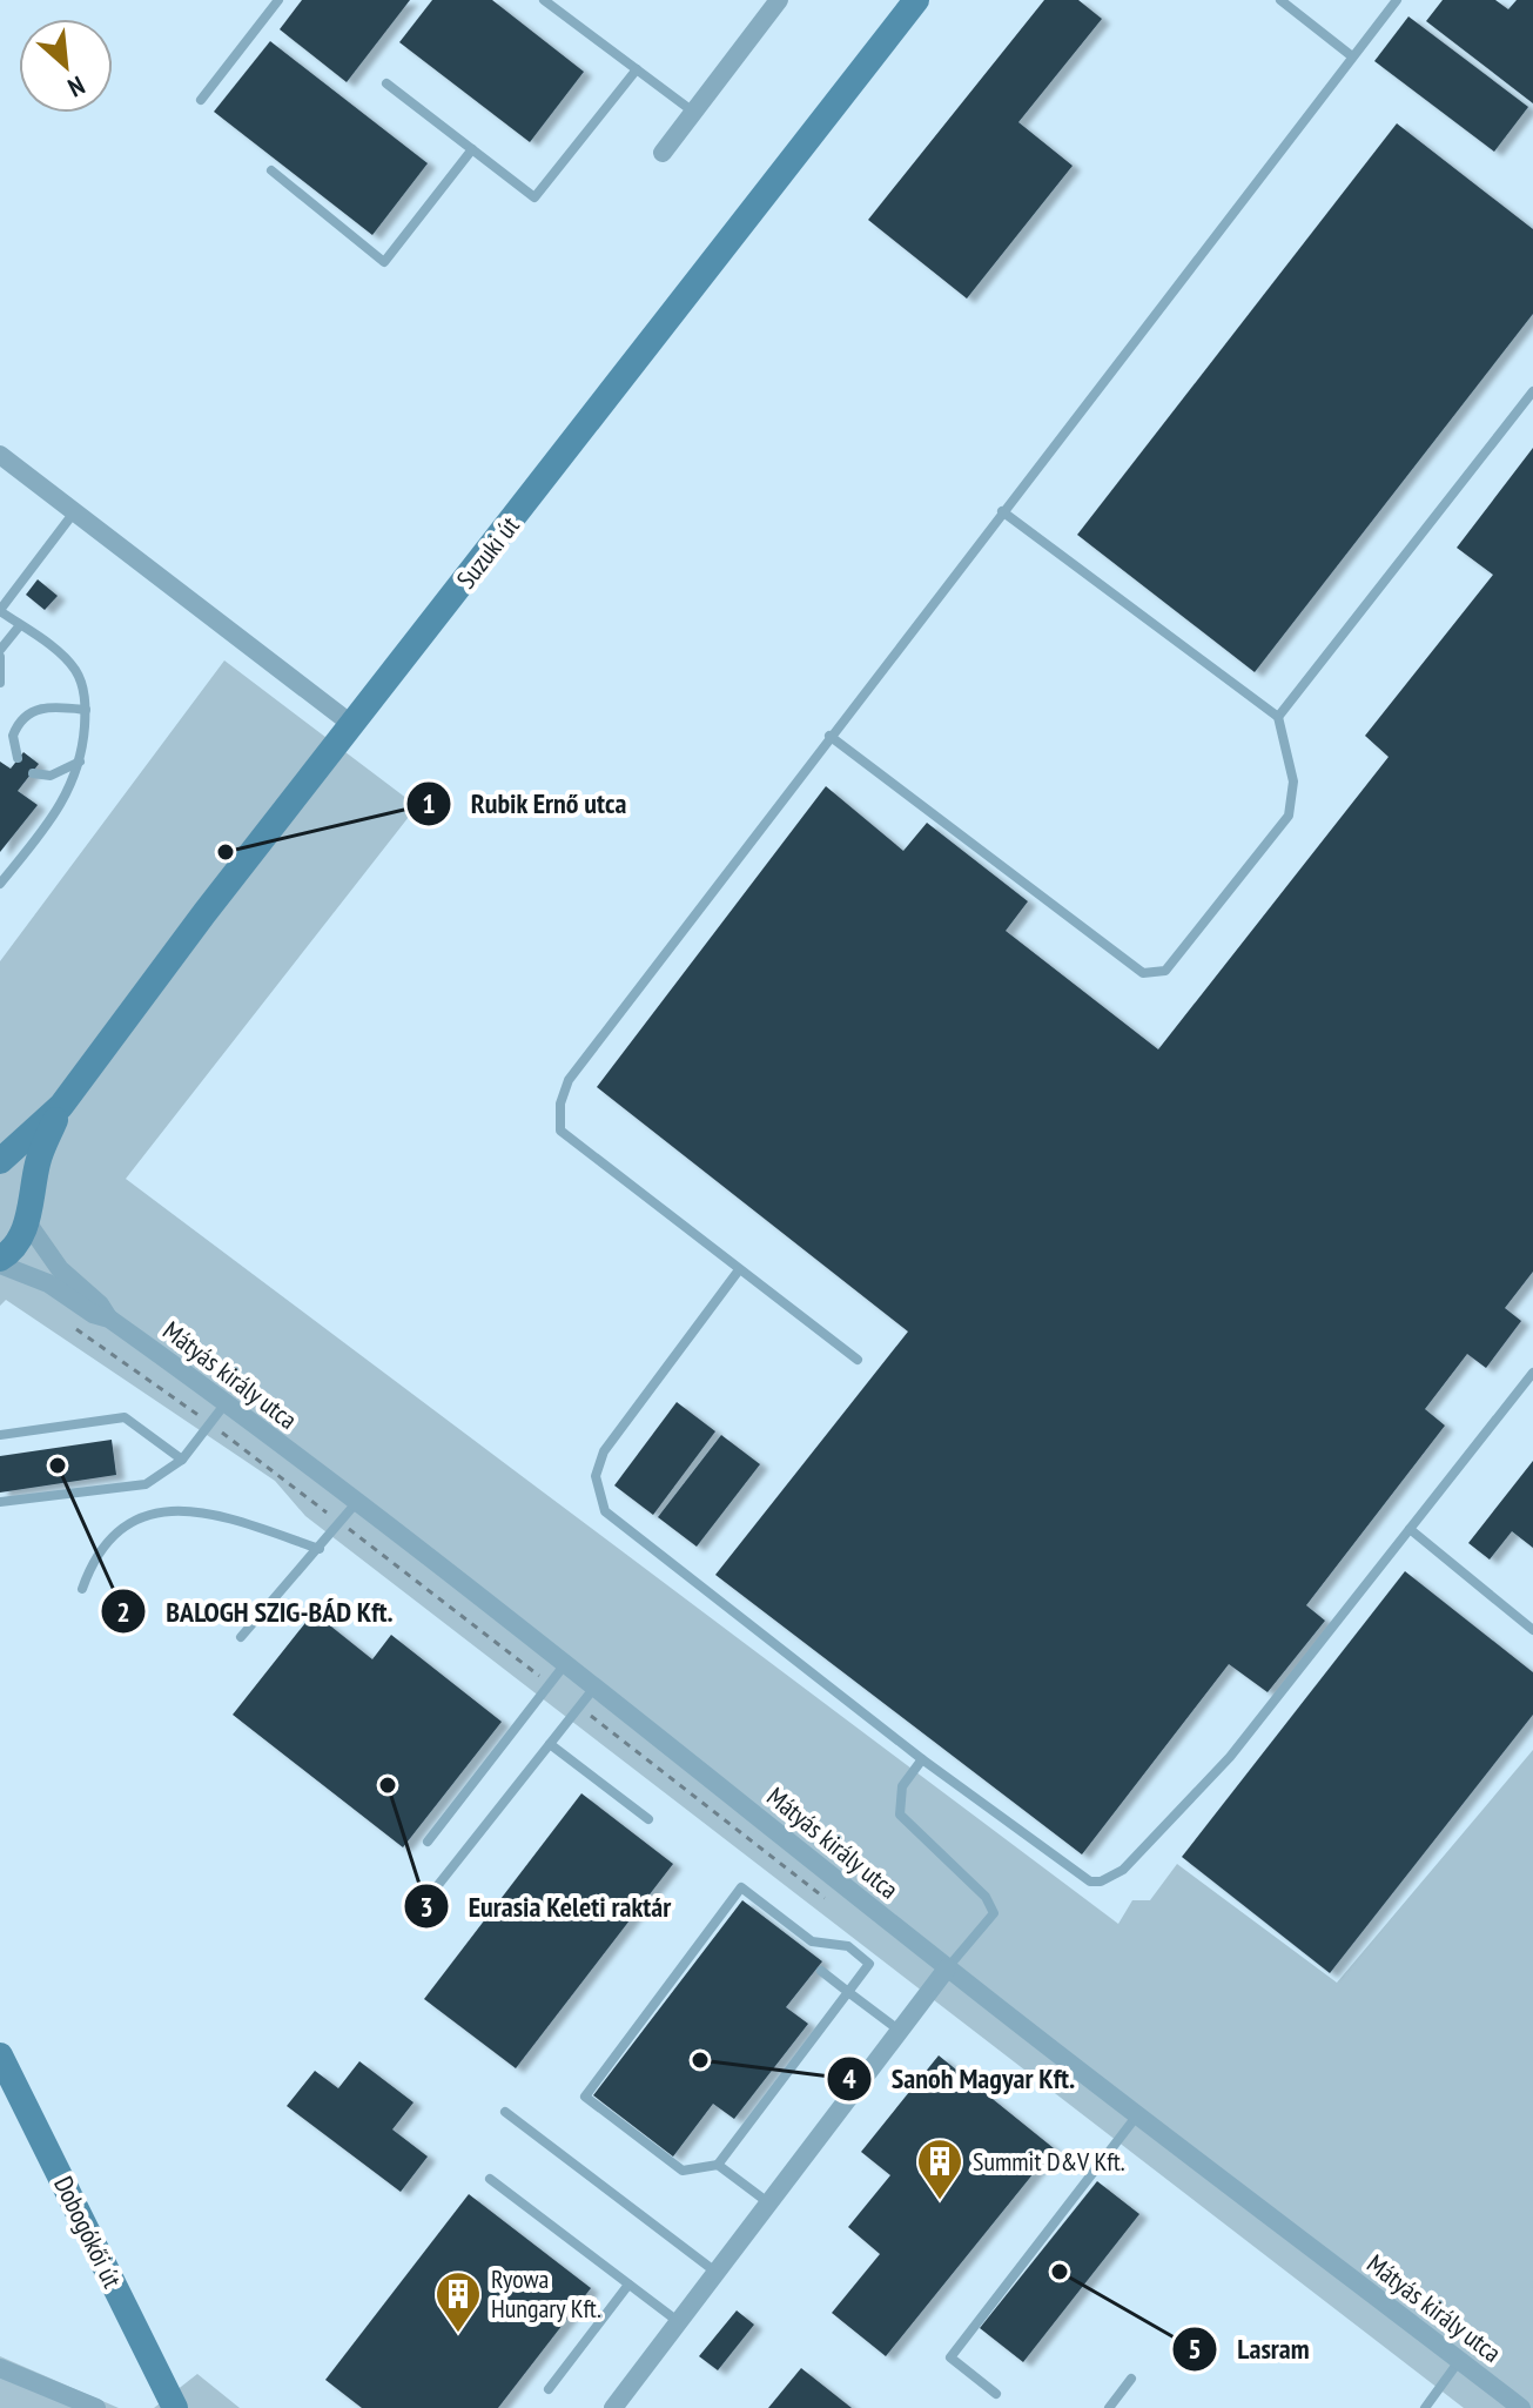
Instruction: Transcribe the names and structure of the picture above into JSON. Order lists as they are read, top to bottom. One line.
{"streets":{"main road":["Suzuki út","Dobogókői út"],"street":["Mátyás király utca"]},"places":{"other":["Rubik Ernő utca","BALOGH SZIG-BÁD Kft.","Eurasia Keleti raktár","Sanoh Magyar Kft.","Lasram"],"building":["Summit D&V Kft.","Ryowa Hungary Kft."]},"north":"bottom right"}
